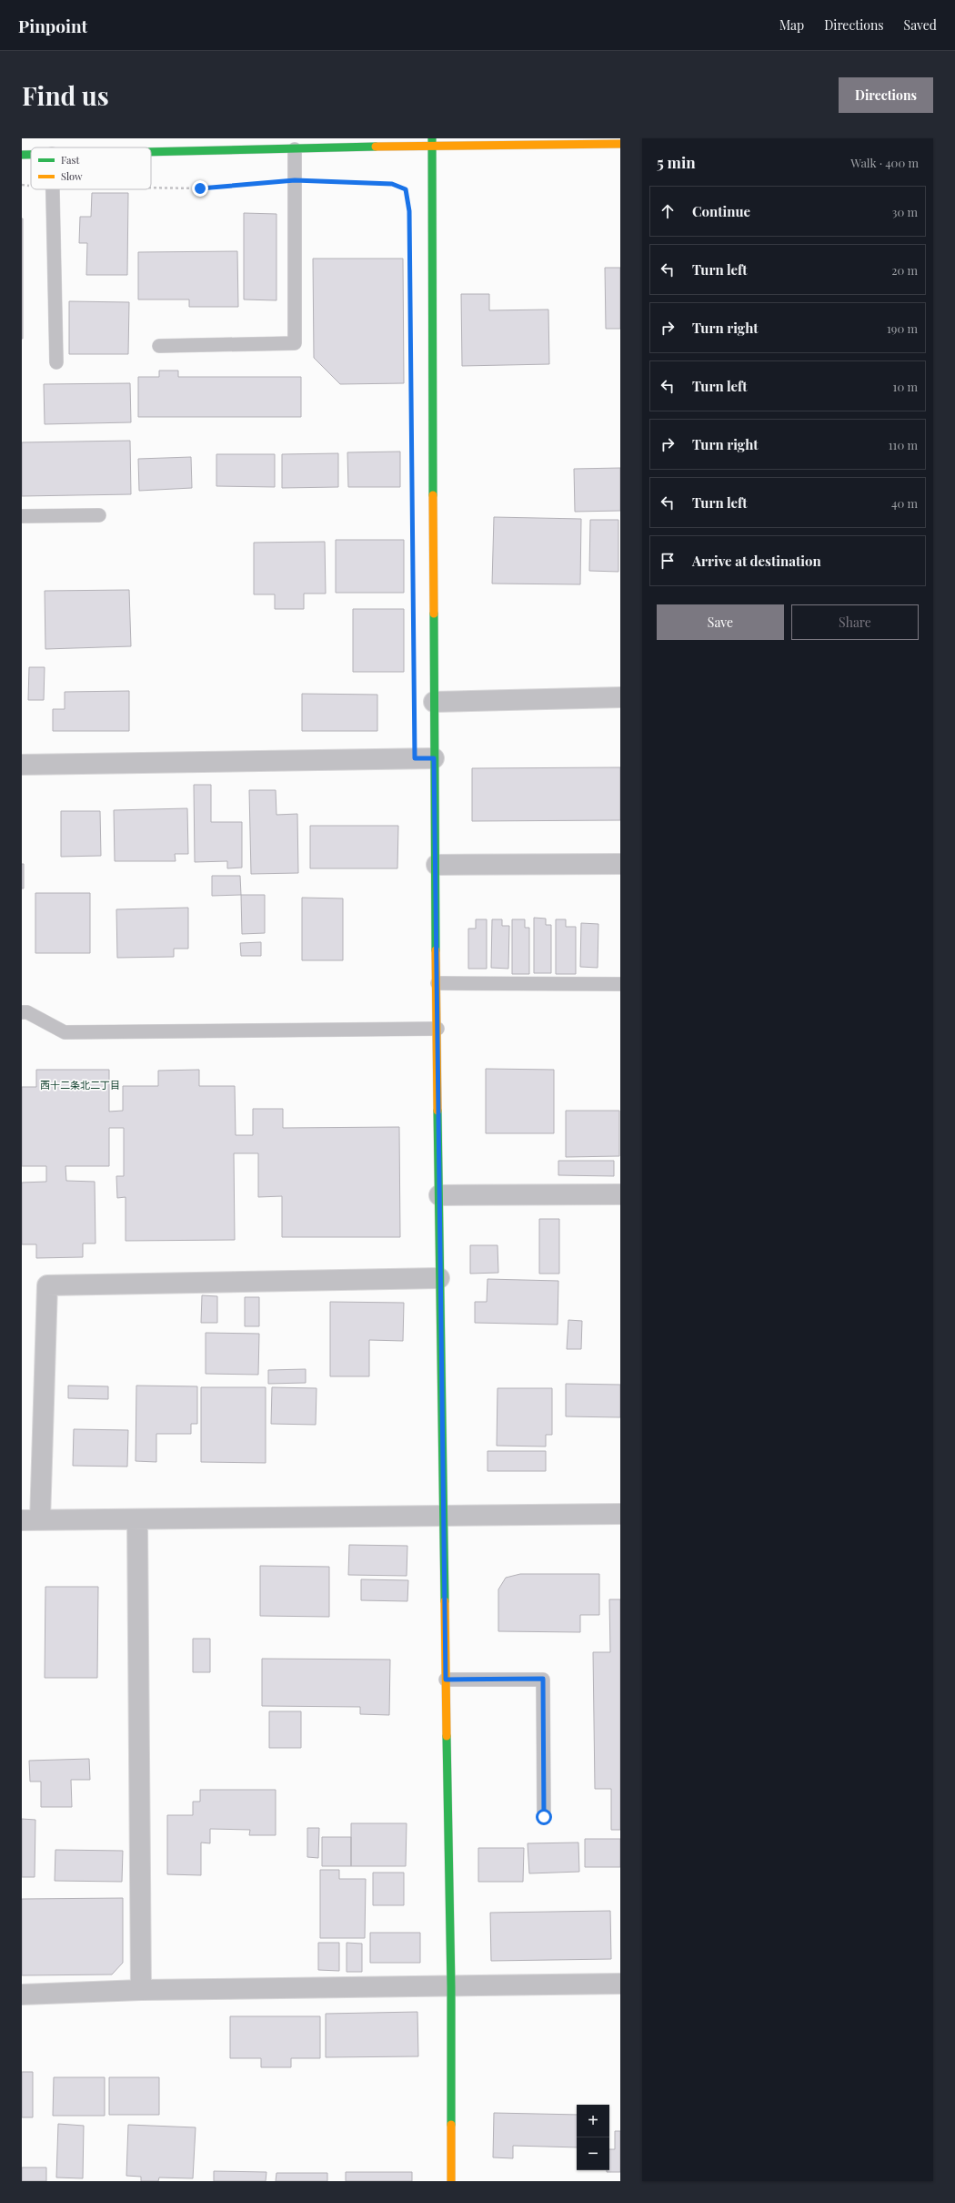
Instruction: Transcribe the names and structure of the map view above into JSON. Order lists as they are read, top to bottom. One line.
{"districts":["西十二条北二丁目"],"legend":["Fast","Slow"],"page":{"header":"Pinpoint","nav":["Map","Directions","Saved"],"buttons":["Directions",["Save","Share"]],"title":"Find us","heading":["5 min","Walk · 400 m"],"list":[["Continue","30 m"],["Turn left","20 m"],["Turn right","190 m"],["Turn left","10 m"],["Turn right","110 m"],["Turn left","40 m"],"Arrive at destination"],"map_buttons":["+","−"]}}
